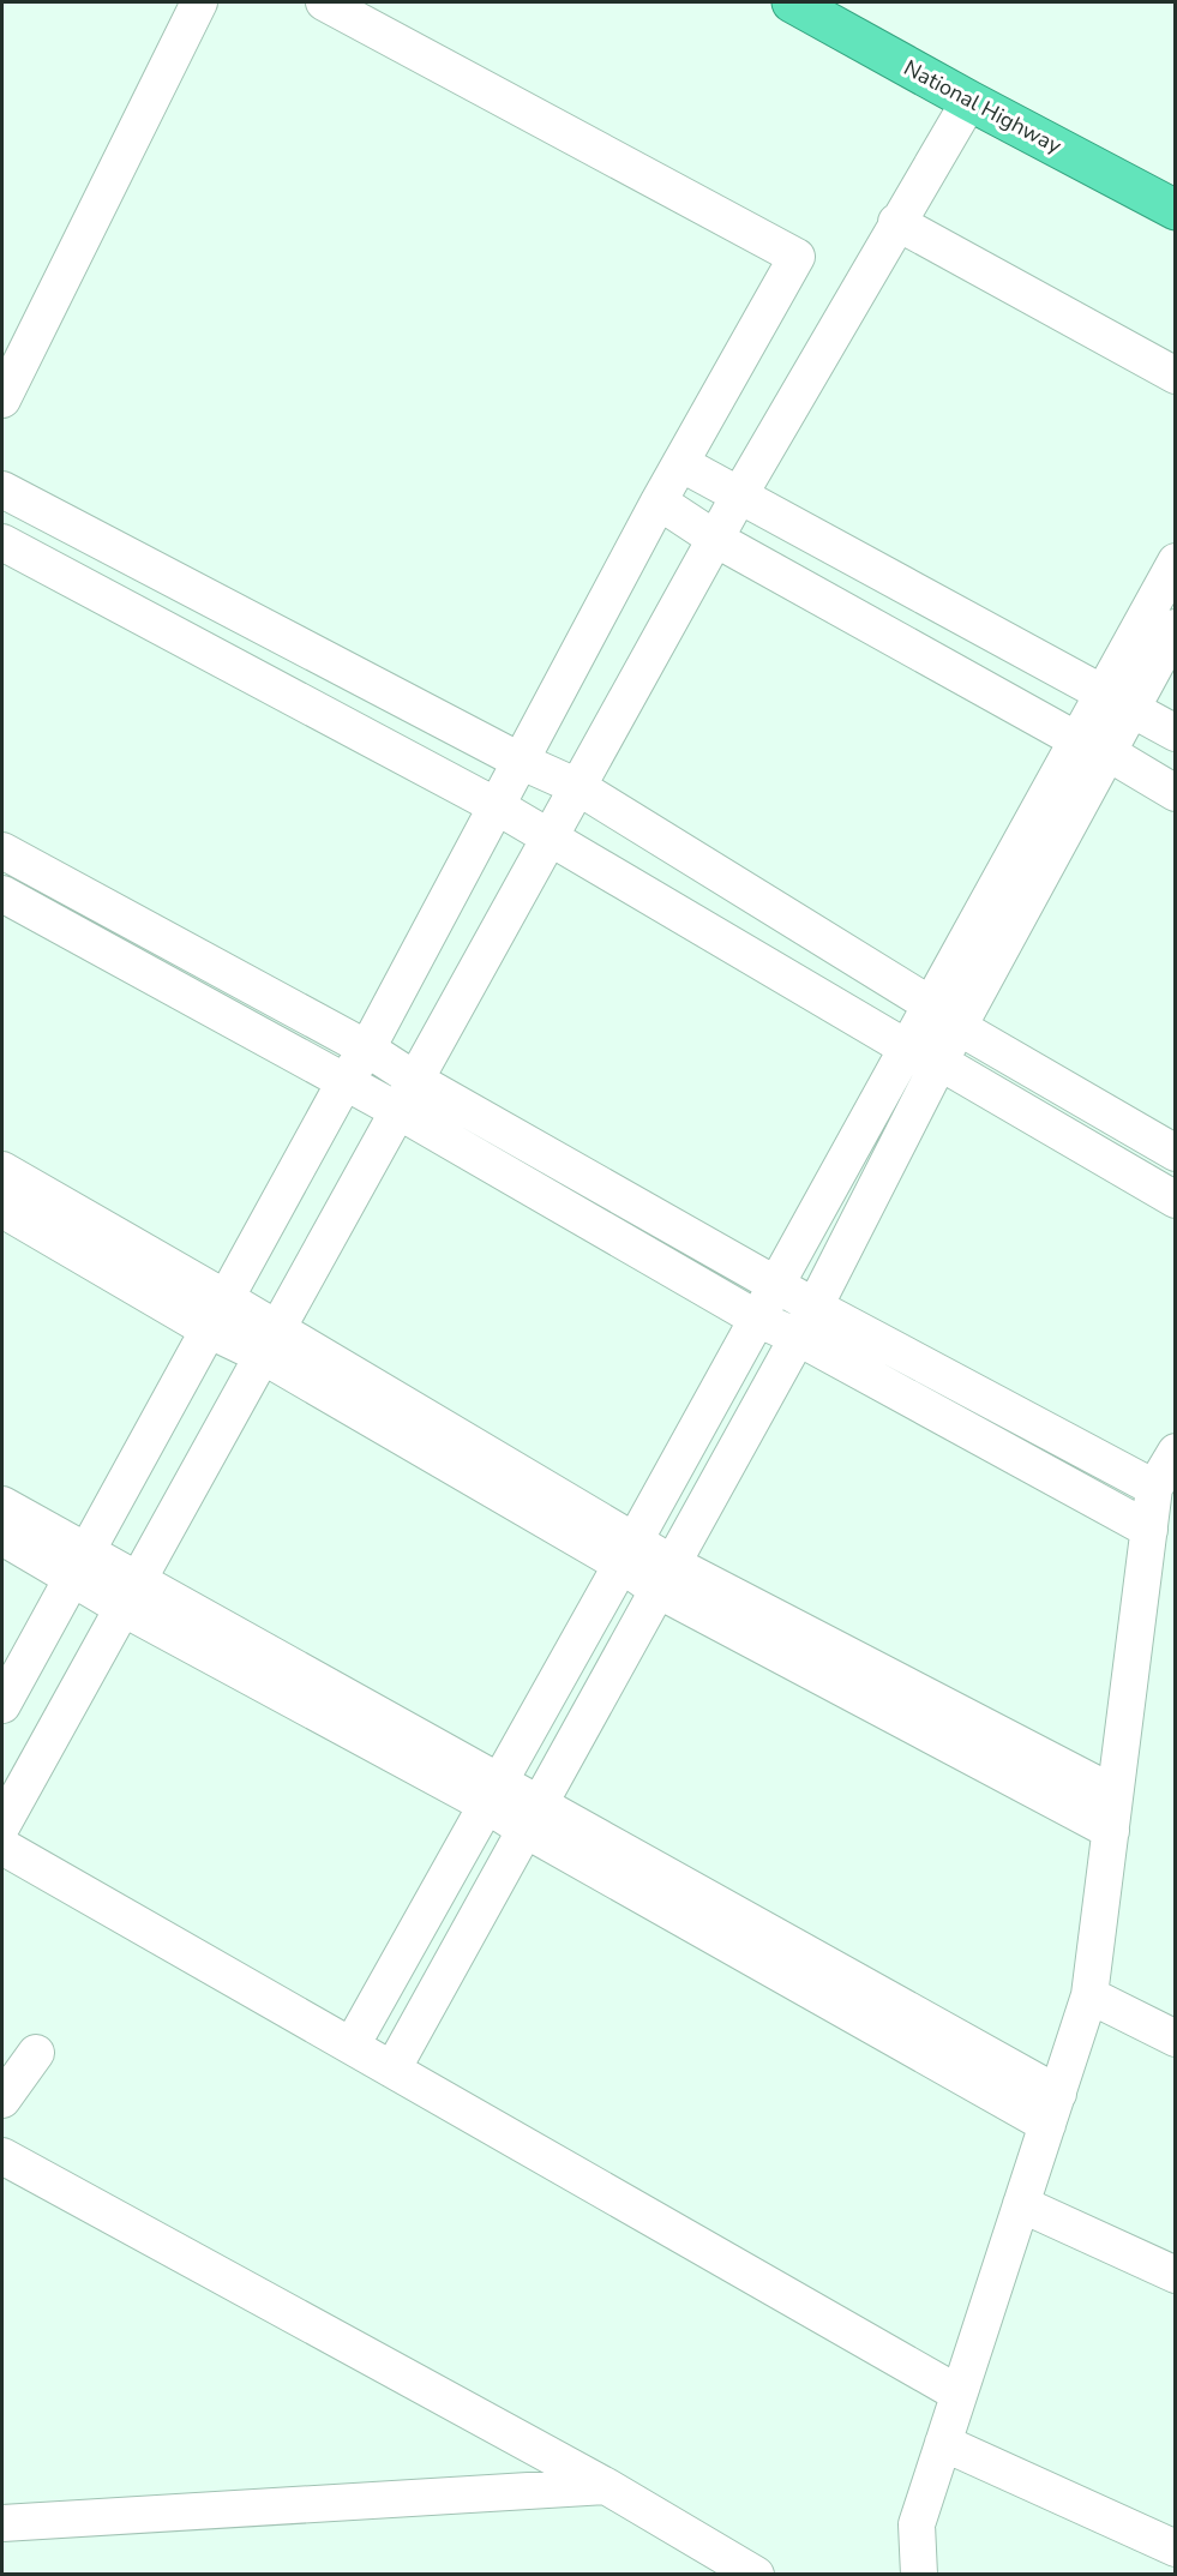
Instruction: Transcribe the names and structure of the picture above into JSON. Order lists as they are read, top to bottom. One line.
{"streets":{"highway":["National Highway"]}}
